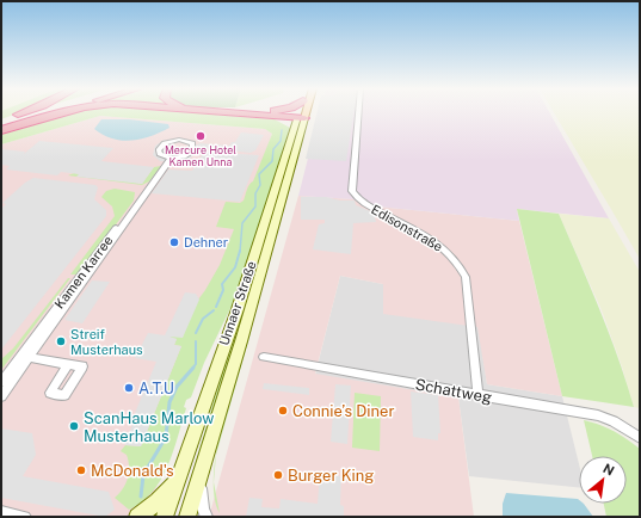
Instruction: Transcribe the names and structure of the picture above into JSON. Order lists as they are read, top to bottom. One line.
{"streets":{"main road":["Unnaer Straße"],"street":["Edisonstraße","Kamen Karree","Schattweg"]},"crossings":[["Edisonstraße","Schattweg"]],"places":["Mercure Hotel Kamen Unna","Dehner","Streif Musterhaus","A.T.U","Connie’s Diner","ScanHaus Marlow Musterhaus","McDonald's","Burger King"],"north":"top right"}
